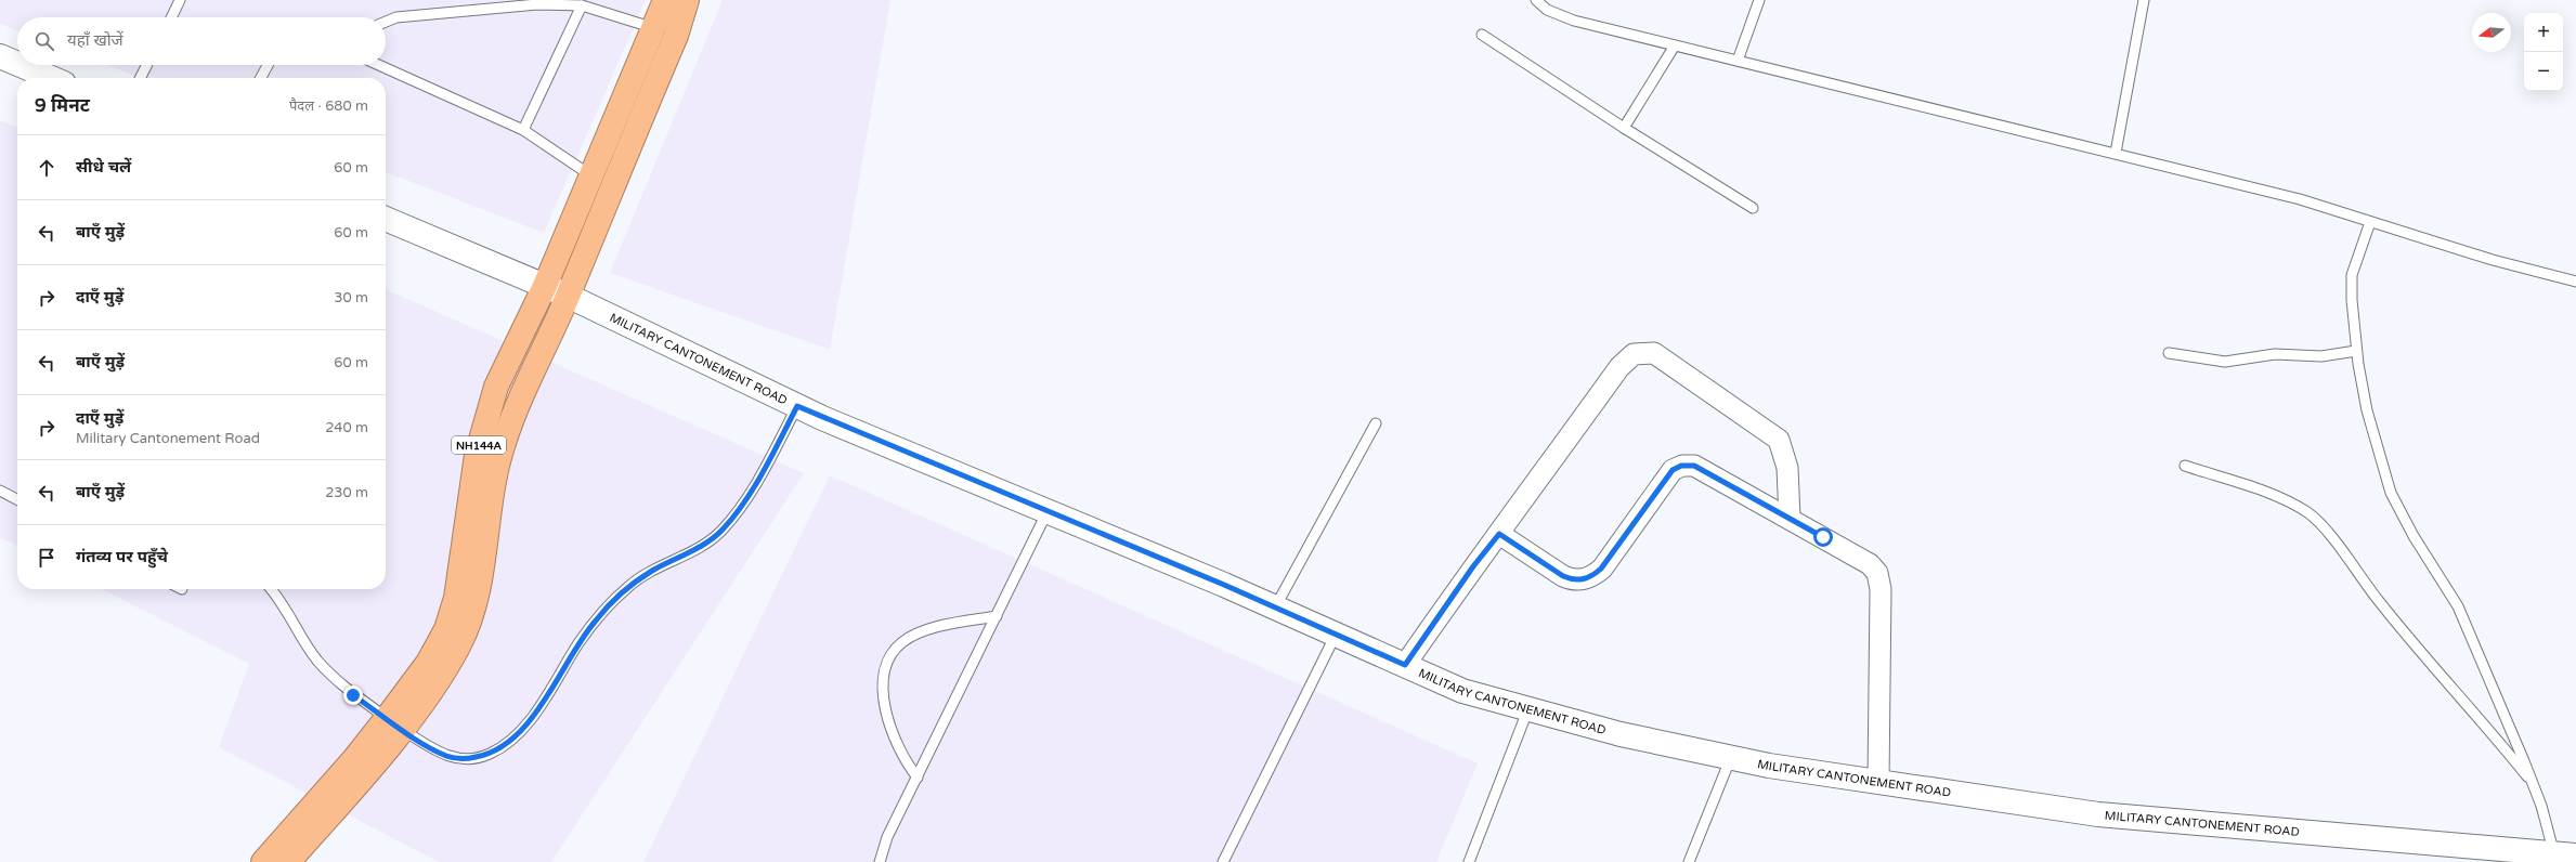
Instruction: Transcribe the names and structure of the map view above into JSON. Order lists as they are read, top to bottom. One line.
{"streets":{"highway":["NH144A"],"street":["MILITARY CANTONEMENT ROAD"]},"crossings":[["MILITARY CANTONEMENT ROAD","NH144A"]],"north":"left","page":{"map_buttons":["+","−"],"search":"यहाँ खोजें","heading":["9 मिनट","पैदल · 680 m"],"list":[["सीधे चलें","60 m"],["बाएँ मुड़ें","60 m"],["दाएँ मुड़ें","30 m"],["बाएँ मुड़ें","60 m"],["दाएँ मुड़ें","Military Cantonement Road","240 m"],["बाएँ मुड़ें","230 m"],"गंतव्य पर पहुँचे"]}}
